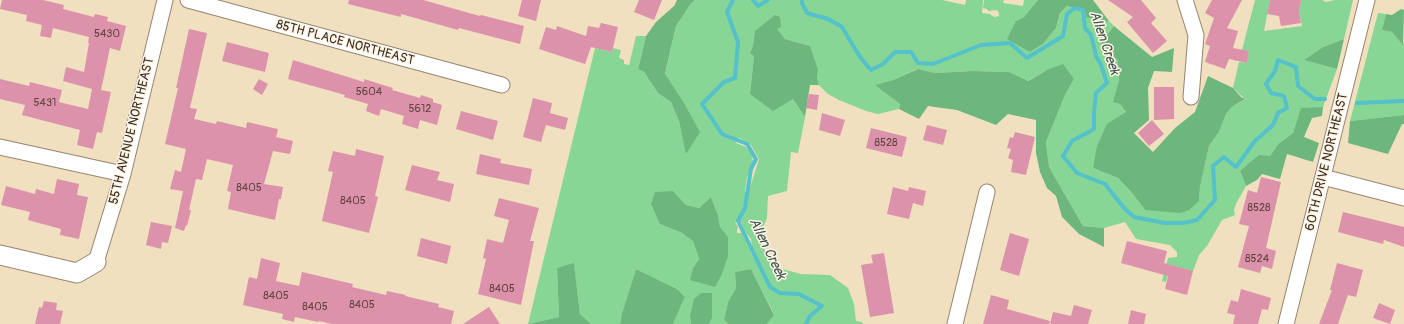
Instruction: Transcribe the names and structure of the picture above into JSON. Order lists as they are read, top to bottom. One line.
{"streets":{"street":["85TH PLACE NORTHEAST","55TH AVENUE NORTHEAST","60TH DRIVE NORTHEAST"]},"water":["Allen Creek"],"house_numbers":["5430","5604","5431","5612","8528","8405","8405","8528","8524","8405","8405","8405","8405"]}
